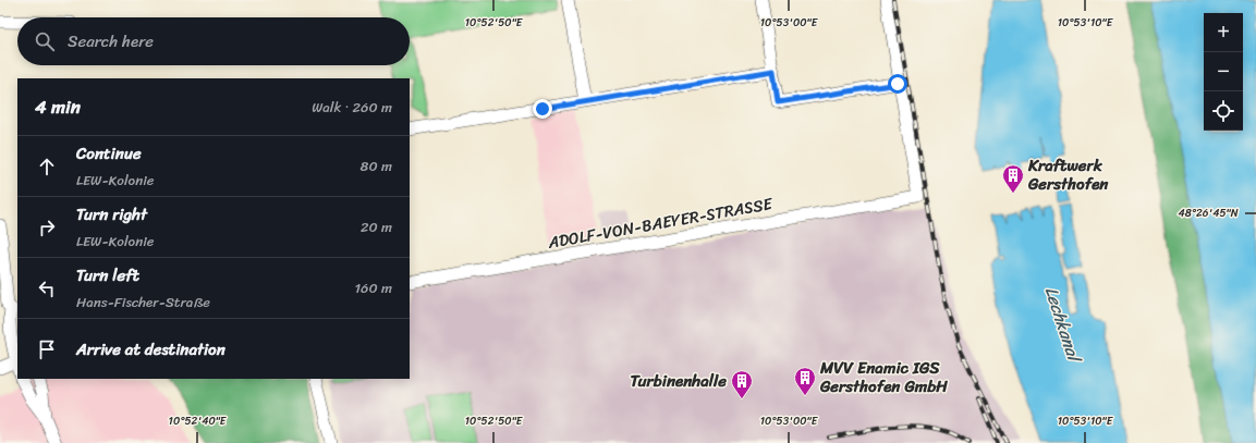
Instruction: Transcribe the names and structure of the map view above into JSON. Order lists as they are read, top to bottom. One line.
{"streets":{"street":["ADOLF-VON-BAEYER-STRASSE"]},"water":["Lechkanal"],"places":{"building":["Kraftwerk Gersthofen","MVV Enamic IGS Gersthofen GmbH","Turbinenhalle"]},"page":{"map_buttons":["+","−"],"search":"Search here","heading":["4 min","Walk · 260 m"],"list":[["Continue","LEW-Kolonie","80 m"],["Turn right","LEW-Kolonie","20 m"],["Turn left","Hans-Fischer-Straße","160 m"],"Arrive at destination"]},"coordinates":["10°52'50\"E","10°53'00\"E","10°53'10\"E","48°26'45\"N","10°52'40\"E"]}
